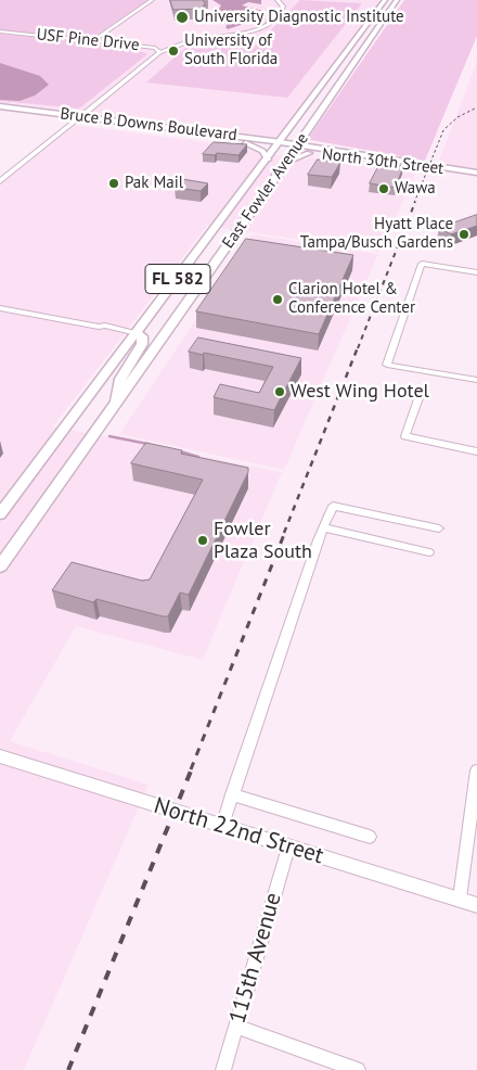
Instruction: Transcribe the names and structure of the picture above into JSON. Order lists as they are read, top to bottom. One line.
{"streets":{"main road":["Bruce B Downs Boulevard","North 30th Street","East Fowler Avenue","FL 582"],"street":["USF Pine Drive","North 22nd Street","115th Avenue"]},"crossings":[["USF Pine Drive","Bruce B Downs Boulevard"],["Bruce B Downs Boulevard","North 30th Street"],["Bruce B Downs Boulevard","East Fowler Avenue"],["North 30th Street","East Fowler Avenue"],["North 22nd Street","115th Avenue"]],"places":["University Diagnostic Institute","University of South Florida","Pak Mail","Wawa","Hyatt Place Tampa/Busch Gardens","Clarion Hotel & Conference Center","West Wing Hotel","Fowler Plaza South"]}
